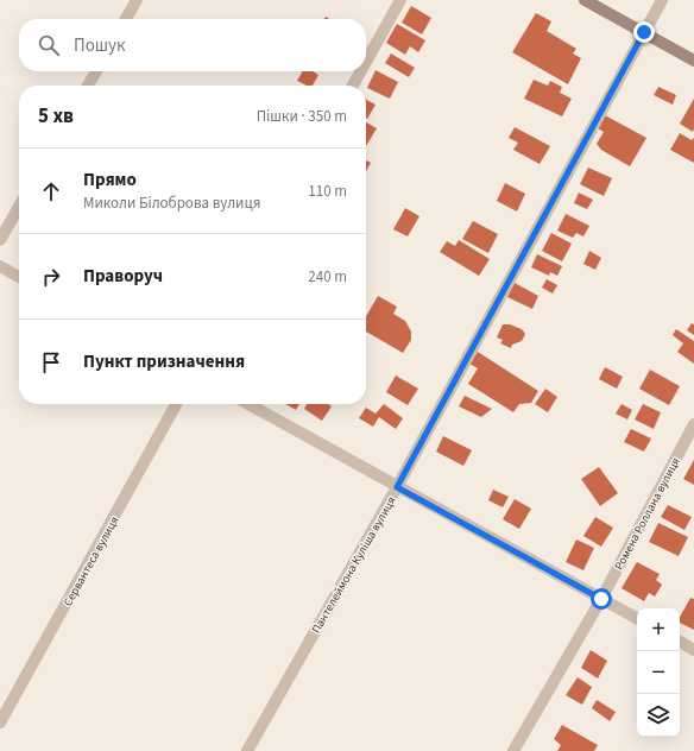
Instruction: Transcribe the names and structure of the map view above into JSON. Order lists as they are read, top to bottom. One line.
{"streets":{"street":["Ромена Роллана вулиця","Сервантеса вулиця","Пантелеймона Куліша вулиця"]},"page":{"search":"Пошук","heading":["5 хв","Пішки · 350 m"],"list":[["Прямо","Миколи Білоброва вулиця","110 m"],["Праворуч","240 m"],"Пункт призначення"],"map_buttons":["+","−"]}}
